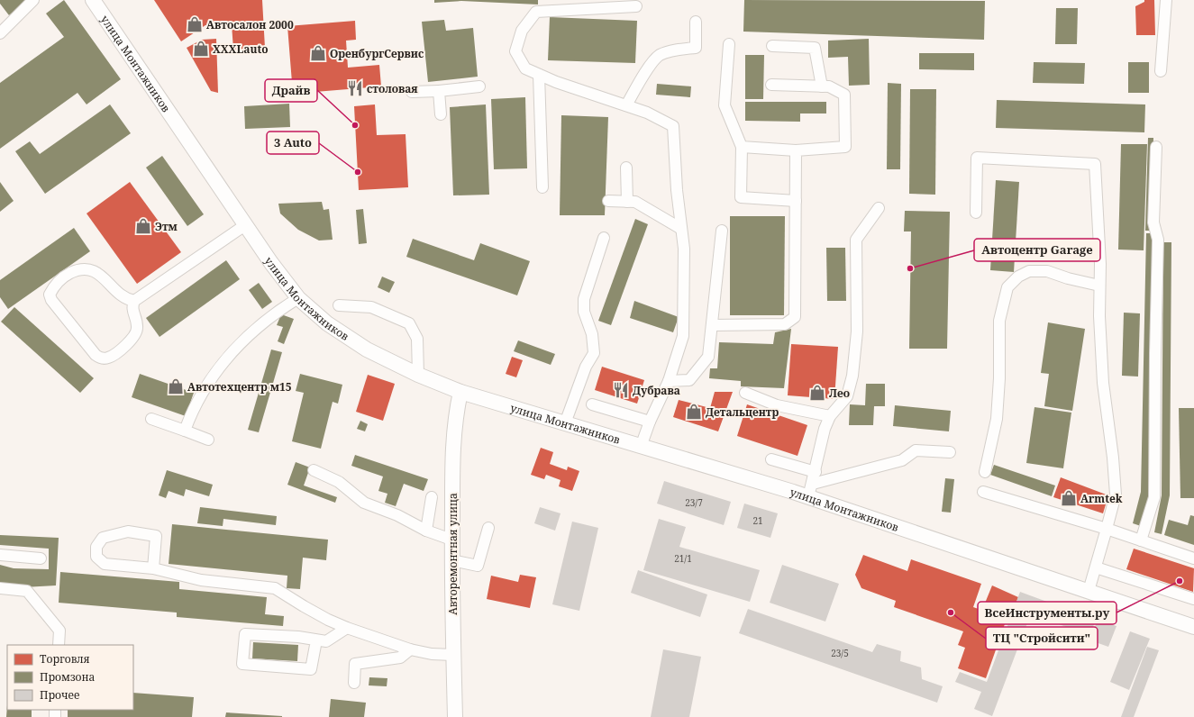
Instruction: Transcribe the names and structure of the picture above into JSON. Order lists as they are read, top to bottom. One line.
{"streets":{"main road":["улица Монтажников","Авторемонтная улица"]},"crossings":[["улица Монтажников","Авторемонтная улица"]],"places":{"shop":["Автосалон 2000","XXXLauto","ОренбургСервис","Этм","Автотехцентр м15","Лео","Детальцентр","Armtek"],"restaurant":["столовая","Дубрава"],"other":["Драйв","3 Auto","Автоцентр Garage","ВсеИнструменты.ру","ТЦ \"Стройсити\""]},"house_numbers":["23/7","21","21/1","23/5"],"legend":["Торговля","Промзона","Прочее"]}
